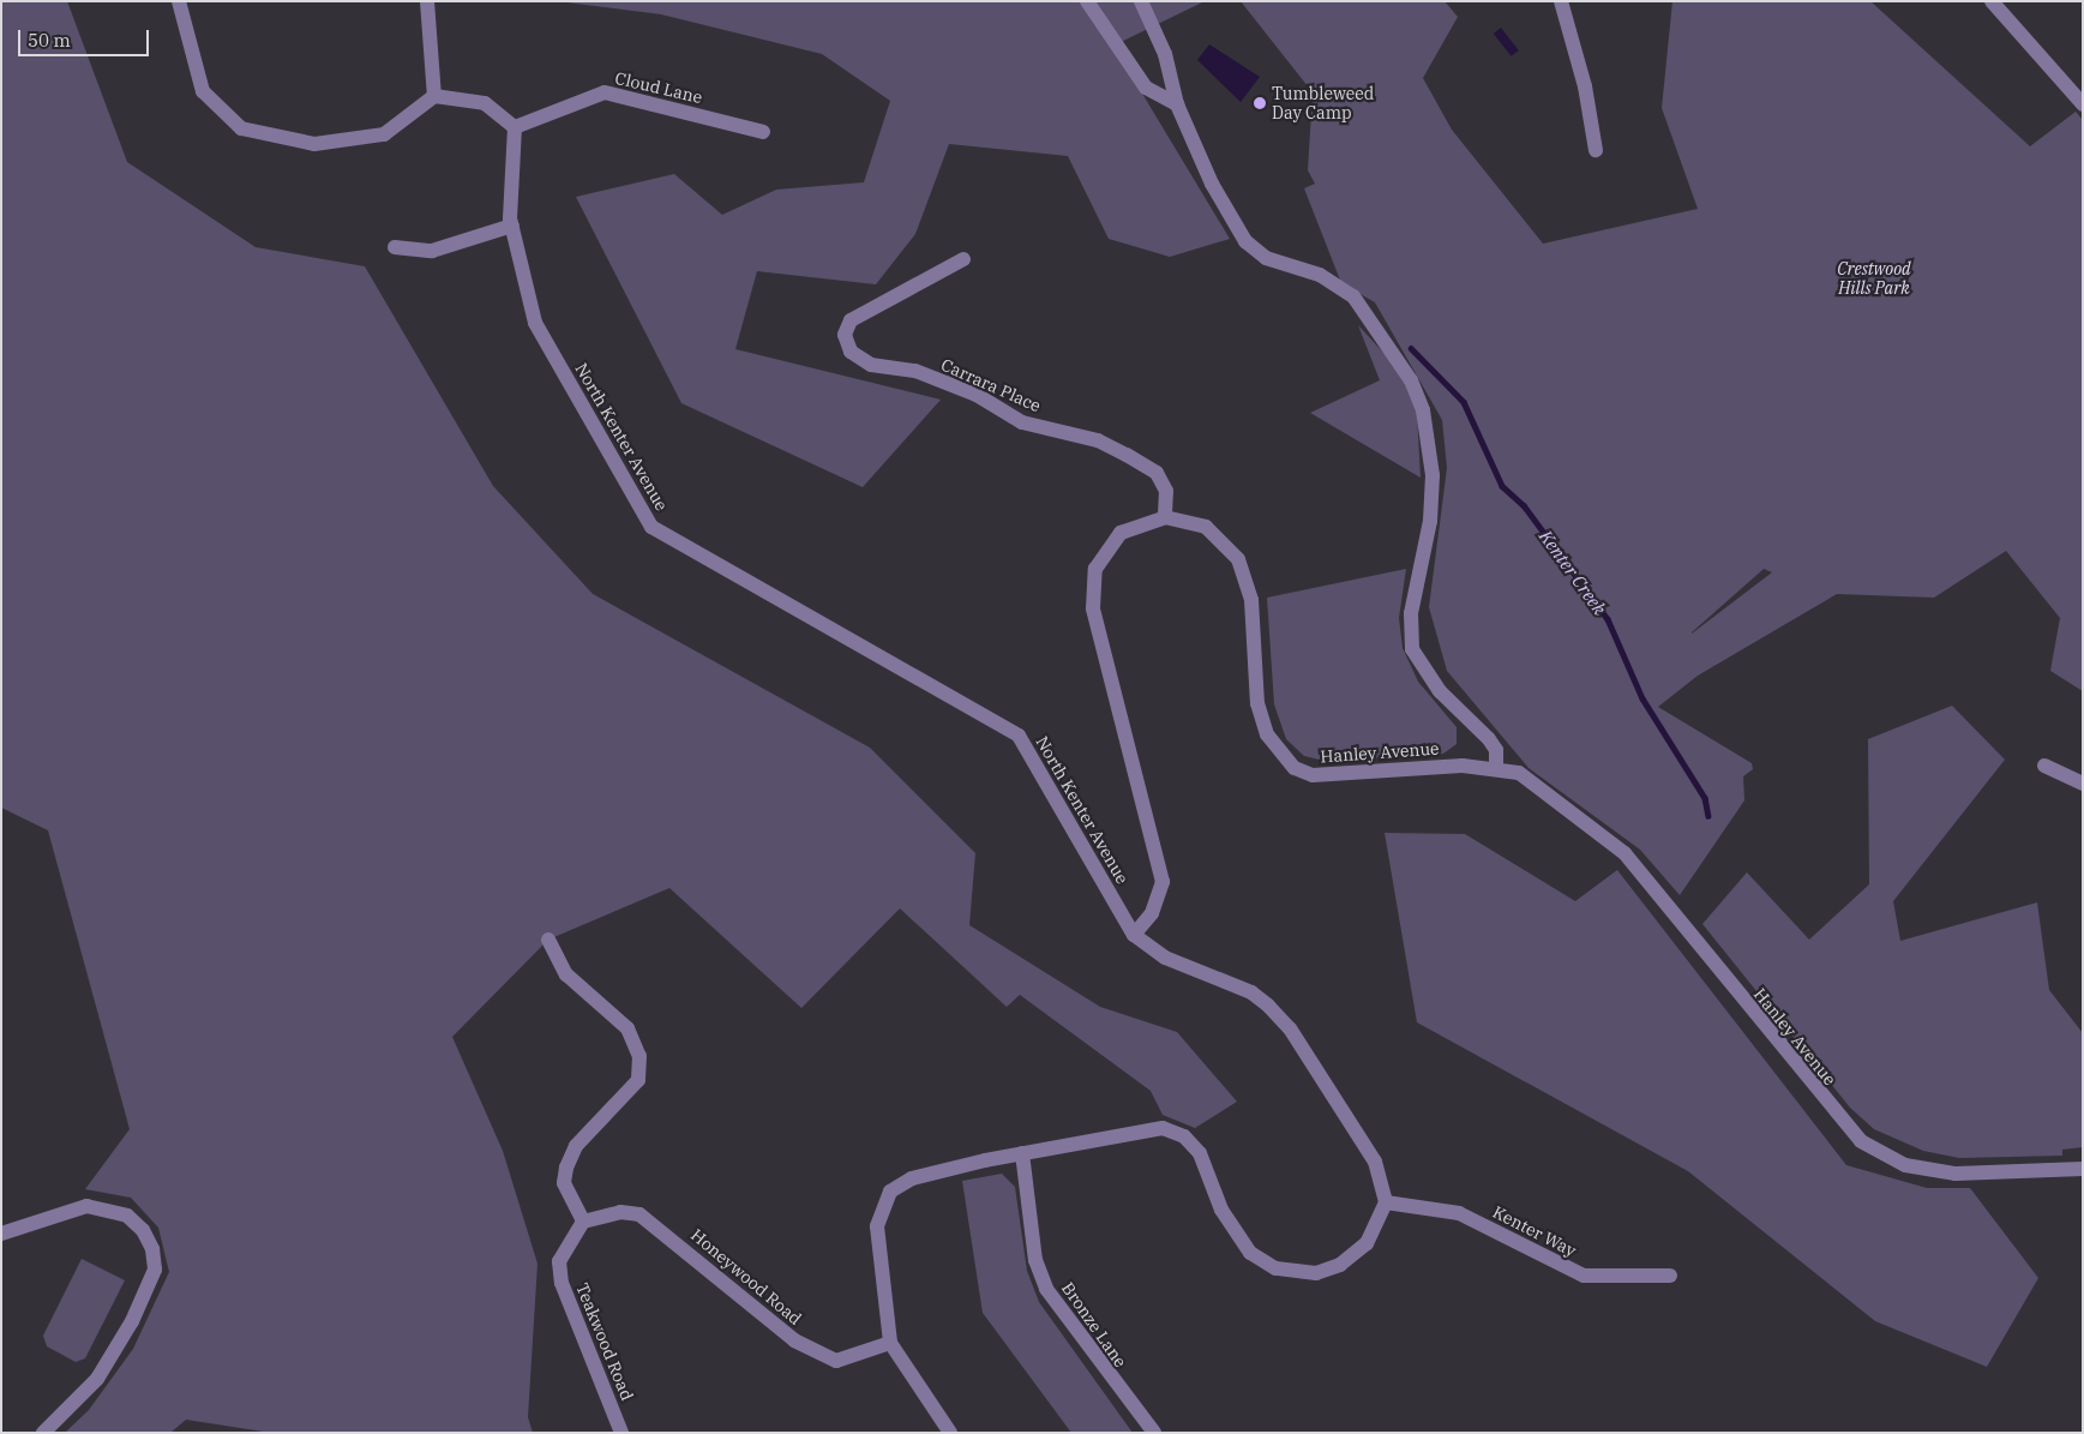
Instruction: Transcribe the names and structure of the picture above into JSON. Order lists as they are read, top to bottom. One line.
{"streets":{"street":["Cloud Lane","Carrara Place","North Kenter Avenue","Hanley Avenue","Kenter Way","Honeywood Road","Bronze Lane","Teakwood Road"]},"crossings":[["Cloud Lane","North Kenter Avenue"],["Carrara Place","Hanley Avenue"],["North Kenter Avenue","Kenter Way"],["Honeywood Road","Teakwood Road"]],"water":["Kenter Creek"],"parks":["Crestwood Hills Park"],"places":["Tumbleweed Day Camp"],"scale_bar":"50 m"}
